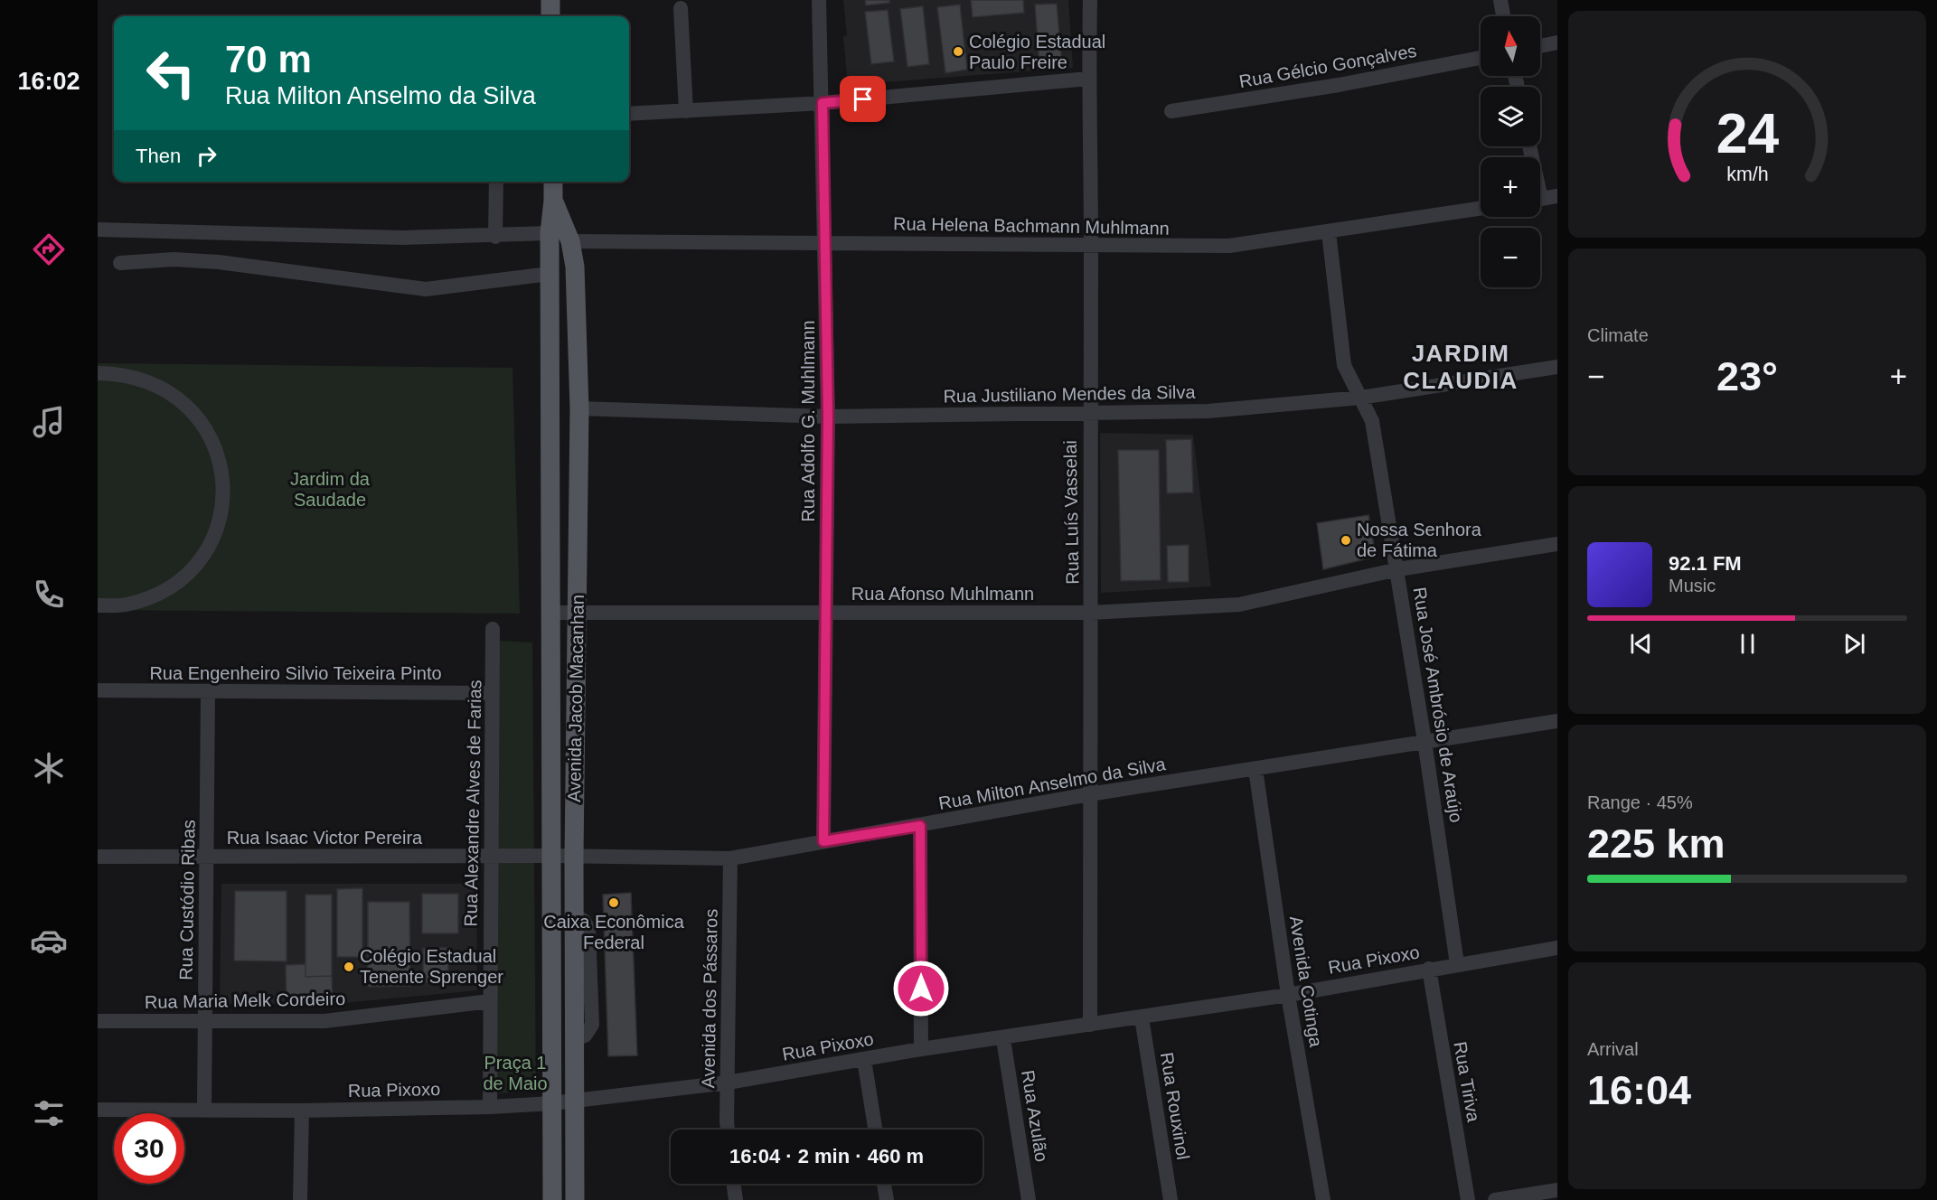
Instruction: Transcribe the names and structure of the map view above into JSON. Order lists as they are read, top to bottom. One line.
{"streets":{"main road":["Avenida Jacob Macanhan"],"street":["Rua Gélcio Gonçalves","Rua Helena Bachmann Muhlmann","Rua Justiliano Mendes da Silva","Rua Adolfo G. Muhlmann","Rua Luís Vasselai","Rua Afonso Muhlmann","Rua Engenheiro Silvio Teixeira Pinto","Rua José Ambrósio de Araújo","Rua Milton Anselmo da Silva","Rua Alexandre Alves de Farias","Rua Isaac Victor Pereira","Rua Custódio Ribas","Rua Pixoxo","Avenida Cotinga","Avenida dos Pássaros","Rua Maria Melk Cordeiro","Rua Tiriva","Rua Rouxinol","Rua Azulão"]},"crossings":[["Rua Helena Bachmann Muhlmann","Rua Adolfo G. Muhlmann"],["Rua Helena Bachmann Muhlmann","Rua Luís Vasselai"],["Rua Helena Bachmann Muhlmann","Avenida Jacob Macanhan"],["Rua Helena Bachmann Muhlmann","Rua José Ambrósio de Araújo"],["Rua Justiliano Mendes da Silva","Rua Adolfo G. Muhlmann"],["Rua Justiliano Mendes da Silva","Rua Luís Vasselai"],["Rua Justiliano Mendes da Silva","Avenida Jacob Macanhan"],["Rua Justiliano Mendes da Silva","Rua José Ambrósio de Araújo"],["Rua Adolfo G. Muhlmann","Rua Afonso Muhlmann"],["Rua Adolfo G. Muhlmann","Rua Milton Anselmo da Silva"],["Rua Luís Vasselai","Rua Afonso Muhlmann"],["Rua Luís Vasselai","Rua Milton Anselmo da Silva"],["Rua Luís Vasselai","Rua Pixoxo"],["Rua Afonso Muhlmann","Avenida Jacob Macanhan"],["Rua Afonso Muhlmann","Rua José Ambrósio de Araújo"],["Rua Engenheiro Silvio Teixeira Pinto","Rua Alexandre Alves de Farias"],["Rua Engenheiro Silvio Teixeira Pinto","Rua Custódio Ribas"],["Avenida Jacob Macanhan","Rua Milton Anselmo da Silva"],["Avenida Jacob Macanhan","Rua Isaac Victor Pereira"],["Avenida Jacob Macanhan","Rua Pixoxo"],["Rua José Ambrósio de Araújo","Rua Milton Anselmo da Silva"],["Rua José Ambrósio de Araújo","Rua Pixoxo"],["Rua Milton Anselmo da Silva","Rua Isaac Victor Pereira"],["Rua Milton Anselmo da Silva","Avenida Cotinga"],["Rua Milton Anselmo da Silva","Avenida dos Pássaros"],["Rua Alexandre Alves de Farias","Rua Isaac Victor Pereira"],["Rua Alexandre Alves de Farias","Rua Pixoxo"],["Rua Alexandre Alves de Farias","Rua Maria Melk Cordeiro"],["Rua Isaac Victor Pereira","Rua Custódio Ribas"],["Rua Custódio Ribas","Rua Pixoxo"],["Rua Custódio Ribas","Rua Maria Melk Cordeiro"],["Rua Pixoxo","Avenida Cotinga"],["Rua Pixoxo","Avenida dos Pássaros"],["Rua Pixoxo","Rua Tiriva"],["Rua Pixoxo","Rua Rouxinol"],["Rua Pixoxo","Rua Azulão"]],"districts":["JARDIM CLAUDIA"],"parks":["Jardim da Saudade","Praça 1 de Maio"],"places":["Colégio Estadual Paulo Freire","Nossa Senhora de Fátima","Caixa Econômica Federal","Colégio Estadual Tenente Sprenger"],"north":"top","page":{"tabs":"16:02","map_buttons":["+","−"],"turn":["70 m","Rua Milton Anselmo da Silva"],"then":"Then","tile":["Climate",["Range · 45%","225 km"],["Arrival","16:04"]],"heat":["−","23°","+"],"song":["92.1 FM","Music"],"limit":"30","trip":"16:04 · 2 min · 460 m","gauge":["24","km/h"]}}
